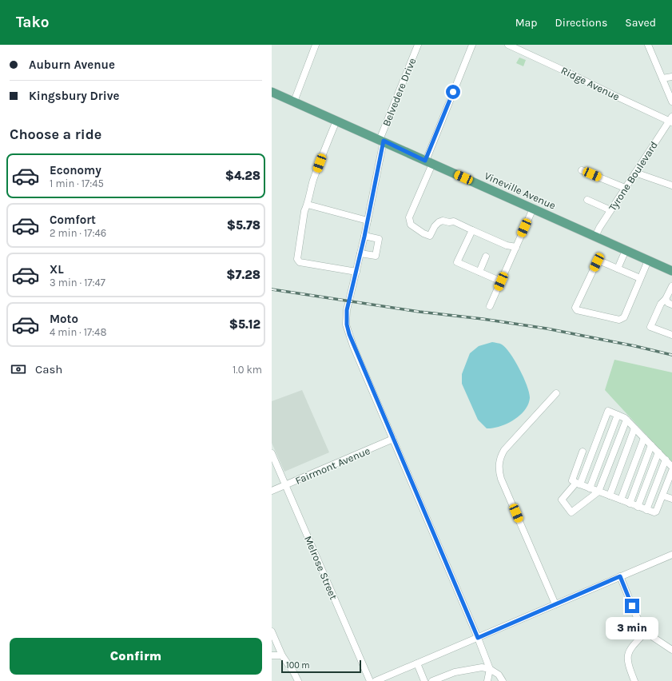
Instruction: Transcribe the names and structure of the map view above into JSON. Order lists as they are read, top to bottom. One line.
{"streets":{"main road":["Vineville Avenue"],"street":["Ridge Avenue","Belvedere Drive","Tyrone Boulevard","Fairmont Avenue","Melrose Street"]},"crossings":[["Ridge Avenue","Tyrone Boulevard"],["Belvedere Drive","Vineville Avenue"],["Belvedere Drive","Fairmont Avenue"],["Tyrone Boulevard","Vineville Avenue"],["Fairmont Avenue","Melrose Street"]],"scale_bar":"100 m","page":{"header":"Tako","nav":["Map","Directions","Saved"],"banner":["Auburn Avenue","Kingsbury Drive"],"heading":"Choose a ride","list":[{"name":"Economy","note":"1 min · 17:45","value":"$4.28"},{"name":"Comfort","note":"2 min · 17:46","value":"$5.78"},{"name":"XL","note":"3 min · 17:47","value":"$7.28"},{"name":"Moto","note":"4 min · 17:48","value":"$5.12"}],"pay":["Cash","1.0 km"],"bubble":"3 min","buttons":"Confirm","scale":"100 m"}}
